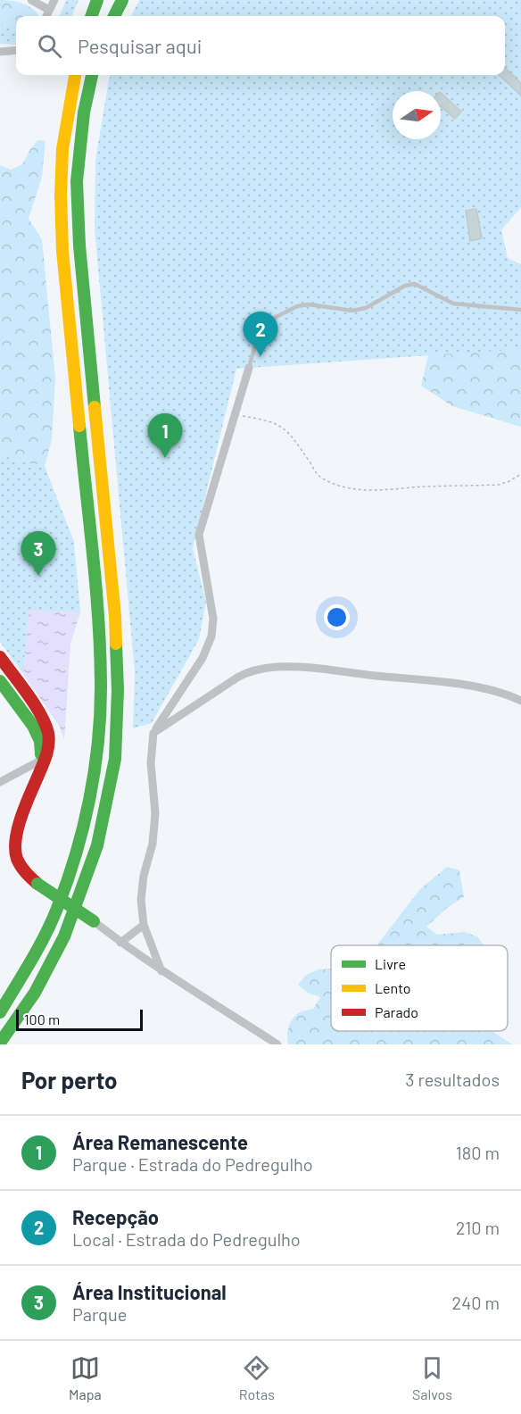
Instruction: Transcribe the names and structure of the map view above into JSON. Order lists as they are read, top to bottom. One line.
{"legend":["Livre","Lento","Parado"],"scale_bar":"100 m","north":"right","page":{"search":"Pesquisar aqui","pins":["2","1","3"],"scale":"100 m","heading":["Por perto","3 resultados"],"list":[{"mark":"1","name":"Área Remanescente","note":"Parque · Estrada do Pedregulho","value":"180 m"},{"mark":"2","name":"Recepção","note":"Local · Estrada do Pedregulho","value":"210 m"},{"mark":"3","name":"Área Institucional","note":"Parque","value":"240 m"}],"nav":["Mapa","Rotas","Salvos"]}}
